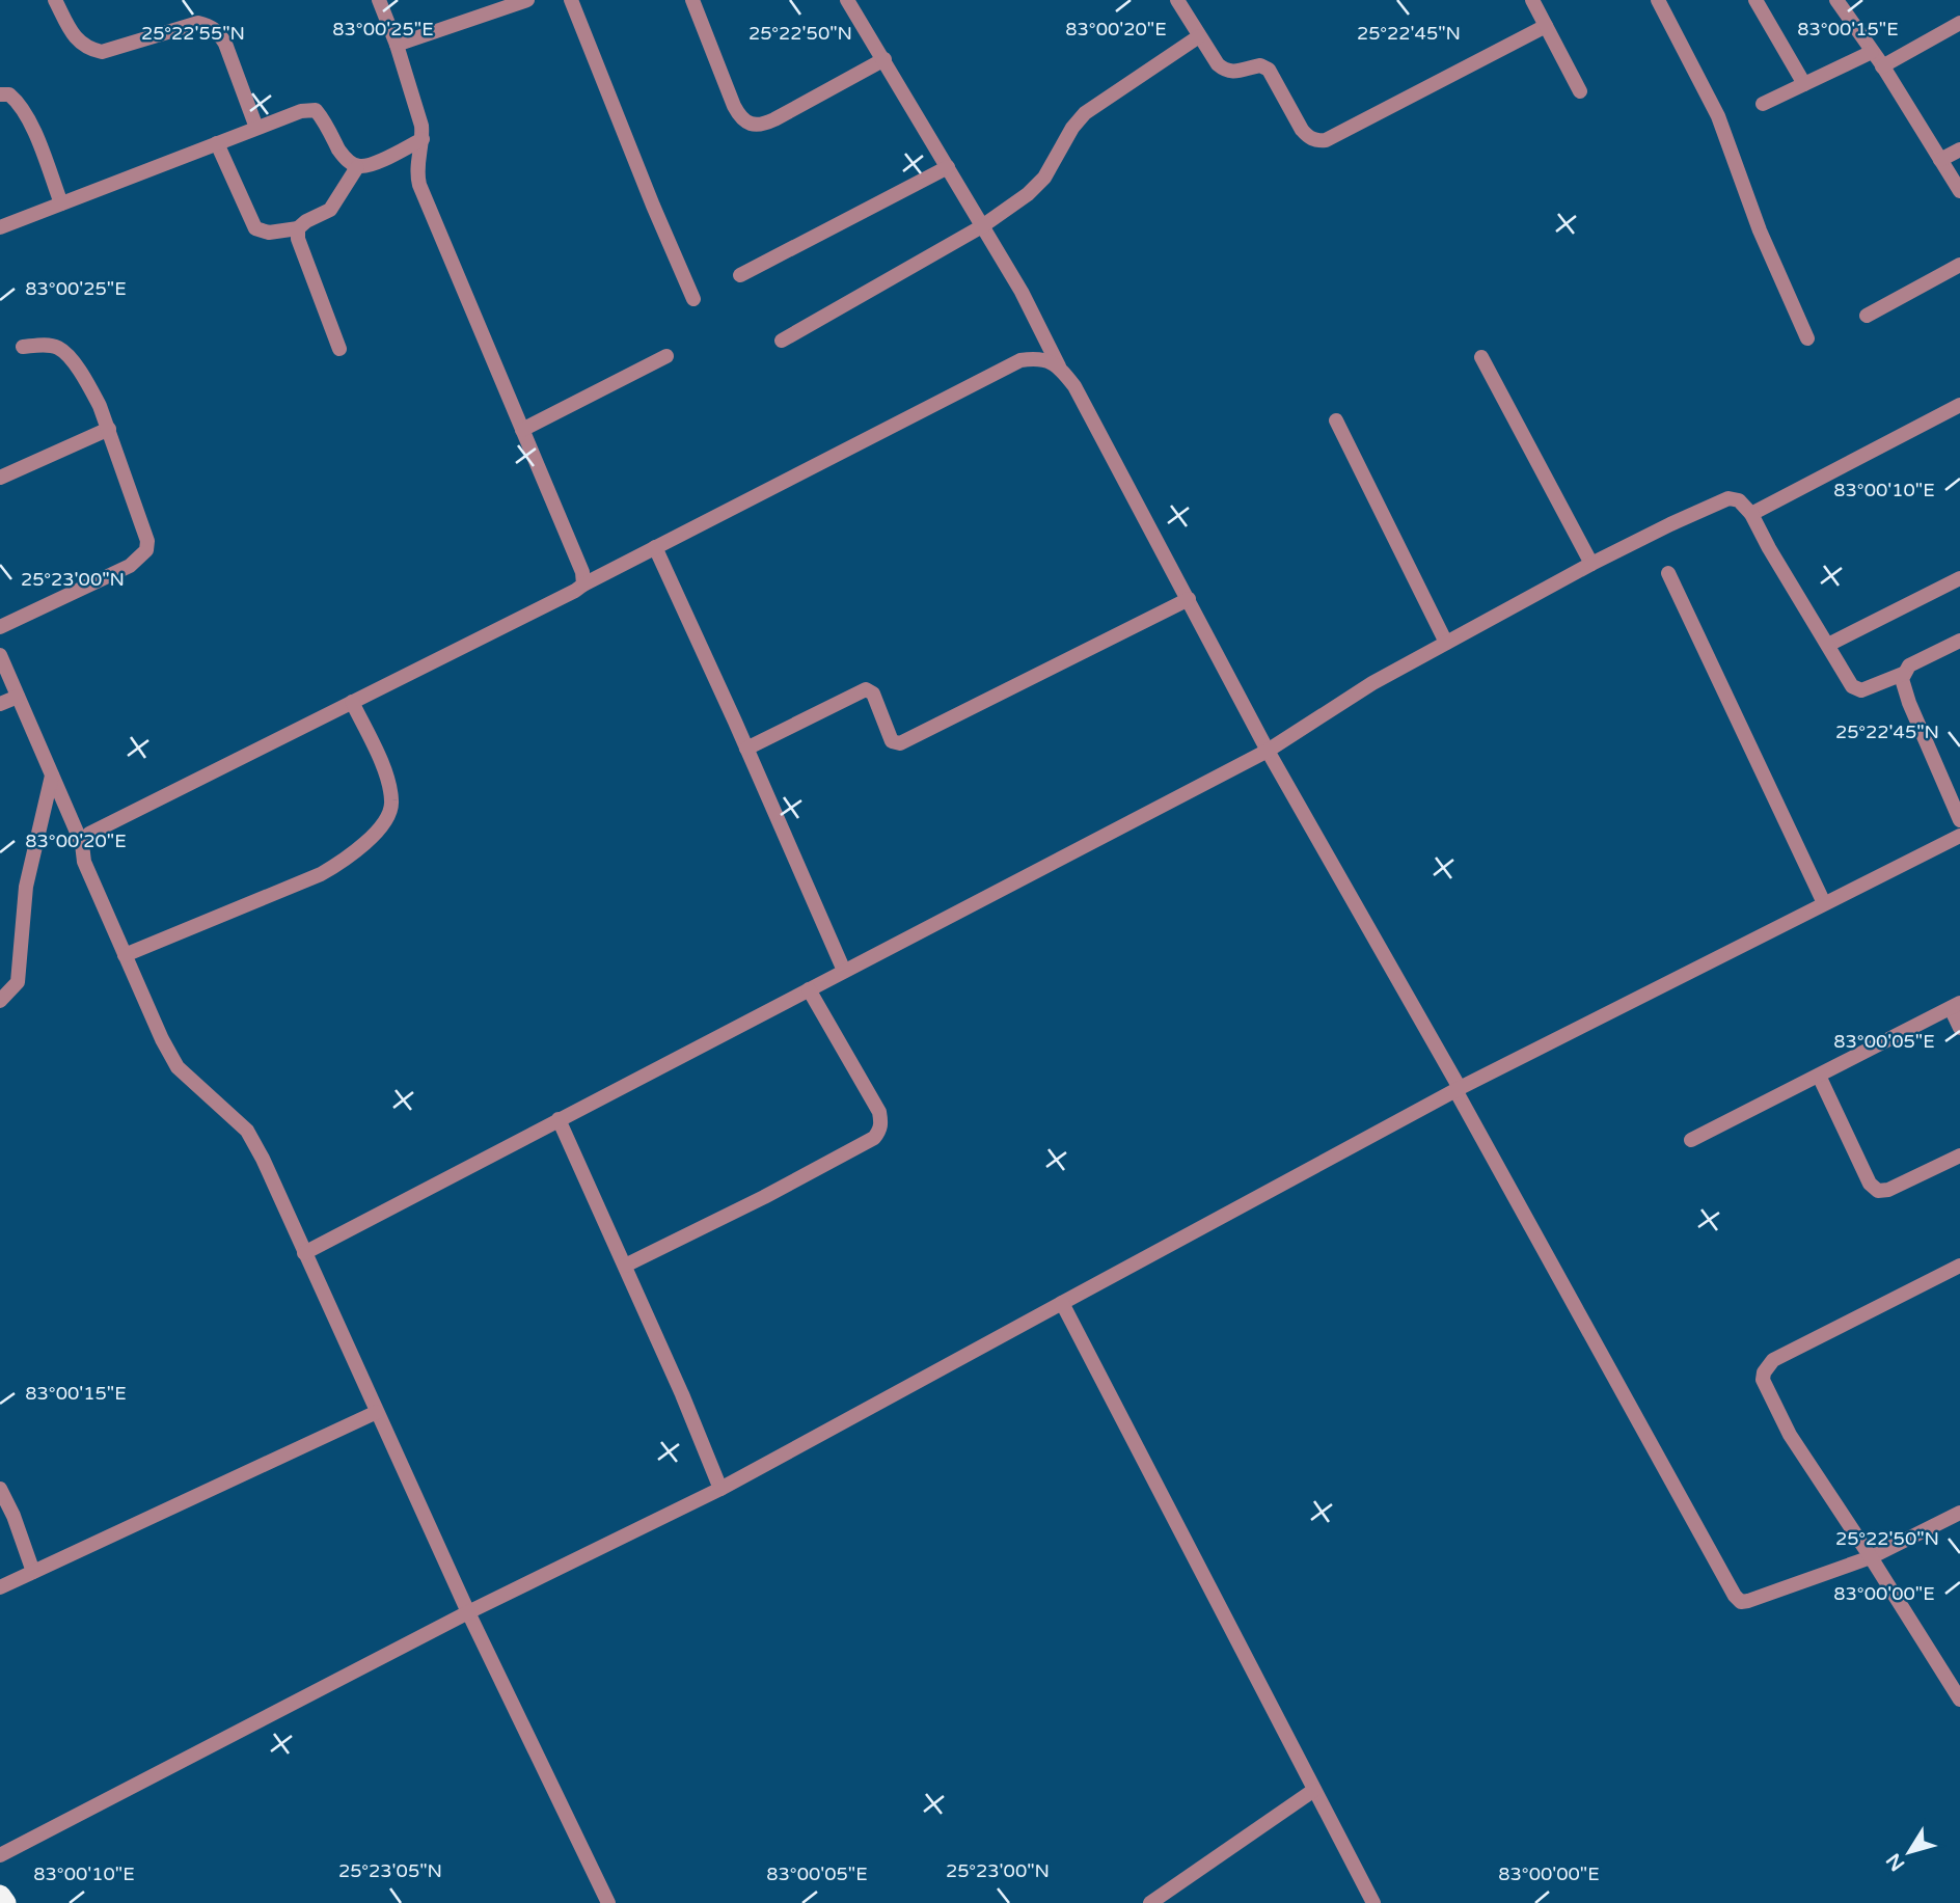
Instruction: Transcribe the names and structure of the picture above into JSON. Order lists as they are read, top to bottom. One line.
{"north":"bottom left","coordinates":["83°00'25\"E","83°00'20\"E","83°00'15\"E","25°22'55\"N","25°22'50\"N","25°22'45\"N","83°00'10\"E","25°23'00\"N","83°00'05\"E","83°00'00\"E","25°23'05\"N"]}
